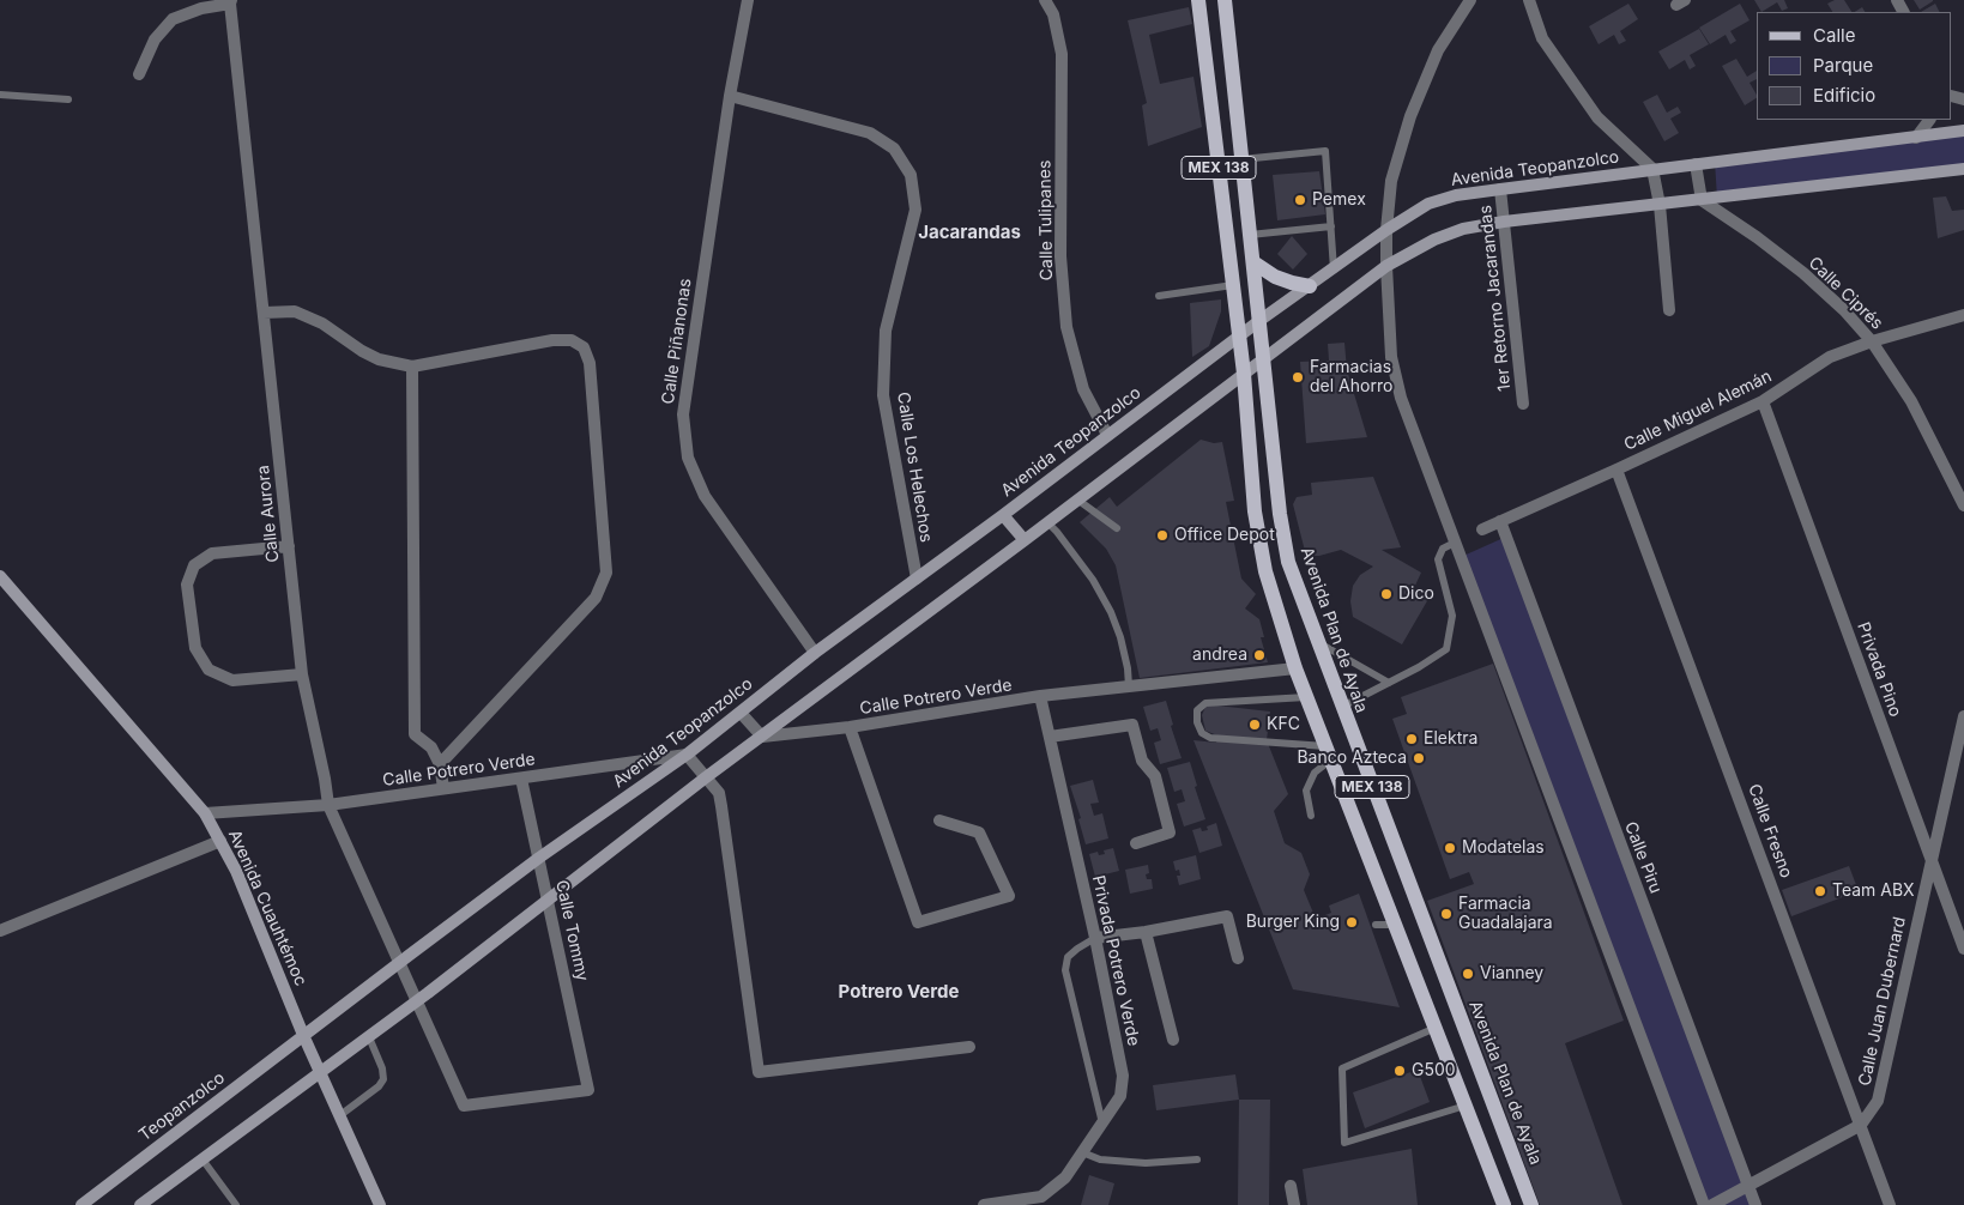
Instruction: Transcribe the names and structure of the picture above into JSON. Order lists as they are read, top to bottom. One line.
{"streets":{"main road":["MEX 138","Avenida Teopanzolco","Avenida Plan de Ayala","Avenida Cuauhtémoc","Teopanzolco"],"street":["Calle Tulipanes","Calle Ciprés","1er Retorno Jacarandas","Calle Piñanonas","Calle Miguel Alemán","Calle Los Helechos","Calle Aurora","Privada Pino","Calle Potrero Verde","Calle Fresno","Calle Piru","Calle Tommy","Privada Potrero Verde","Calle Juan Dubernard"]},"crossings":[["MEX 138","Avenida Teopanzolco"],["MEX 138","Calle Potrero Verde"],["Avenida Teopanzolco","Calle Tulipanes"],["Avenida Teopanzolco","1er Retorno Jacarandas"],["Avenida Teopanzolco","Calle Piñanonas"],["Avenida Teopanzolco","Calle Los Helechos"],["Avenida Teopanzolco","Calle Aurora"],["Avenida Teopanzolco","Avenida Plan de Ayala"],["Avenida Teopanzolco","Calle Potrero Verde"],["Avenida Teopanzolco","Avenida Cuauhtémoc"],["Avenida Teopanzolco","Calle Tommy"],["Avenida Teopanzolco","Teopanzolco"],["Calle Ciprés","Calle Miguel Alemán"],["Calle Piñanonas","Calle Los Helechos"],["Calle Miguel Alemán","Privada Pino"],["Calle Miguel Alemán","Calle Fresno"],["Calle Miguel Alemán","Calle Piru"],["Calle Aurora","Calle Potrero Verde"],["Calle Aurora","Calle Tommy"],["Privada Pino","Calle Juan Dubernard"],["Calle Potrero Verde","Avenida Cuauhtémoc"],["Calle Potrero Verde","Calle Tommy"],["Calle Fresno","Calle Juan Dubernard"],["Calle Piru","Calle Juan Dubernard"],["Avenida Cuauhtémoc","Teopanzolco"]],"districts":["Jacarandas","Potrero Verde"],"places":["Pemex","Farmacias del Ahorro","Office Depot","Dico","andrea","KFC","Elektra","Banco Azteca","Modatelas","Team ABX","Farmacia Guadalajara","Burger King","Vianney","G500"],"legend":["Calle","Parque","Edificio"]}
